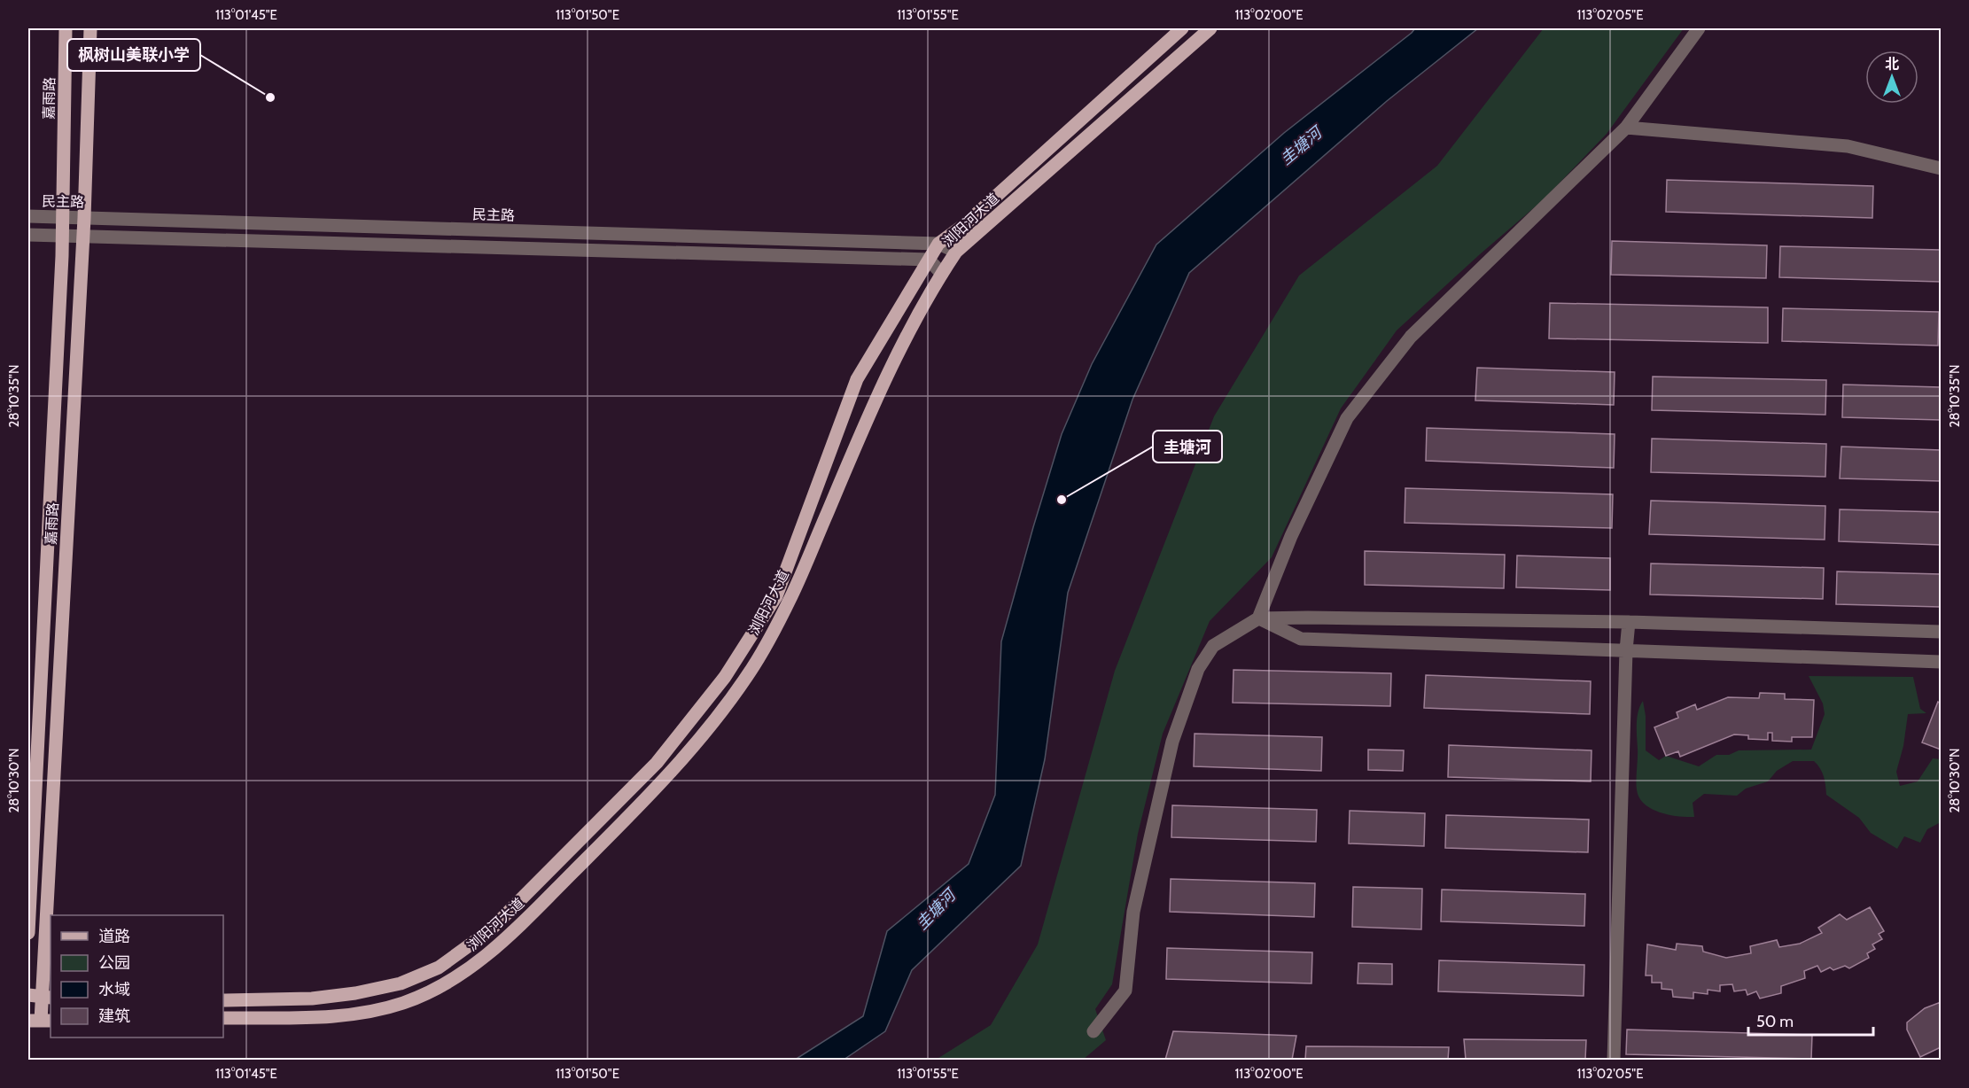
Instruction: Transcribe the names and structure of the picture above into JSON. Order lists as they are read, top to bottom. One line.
{"streets":{"main road":["嘉雨路","浏阳河大道"],"street":["民主路"]},"crossings":[["嘉雨路","民主路"],["民主路","浏阳河大道"]],"water":["圭塘河"],"places":["枫树山美联小学","圭塘河"],"legend":["道路","公园","水域","建筑"],"scale_bar":"50 m","north":"top","coordinates":["113°01'45\"E","113°01'50\"E","113°01'55\"E","113°02'00\"E","113°02'05\"E","28°10'35\"N","28°10'30\"N"]}
